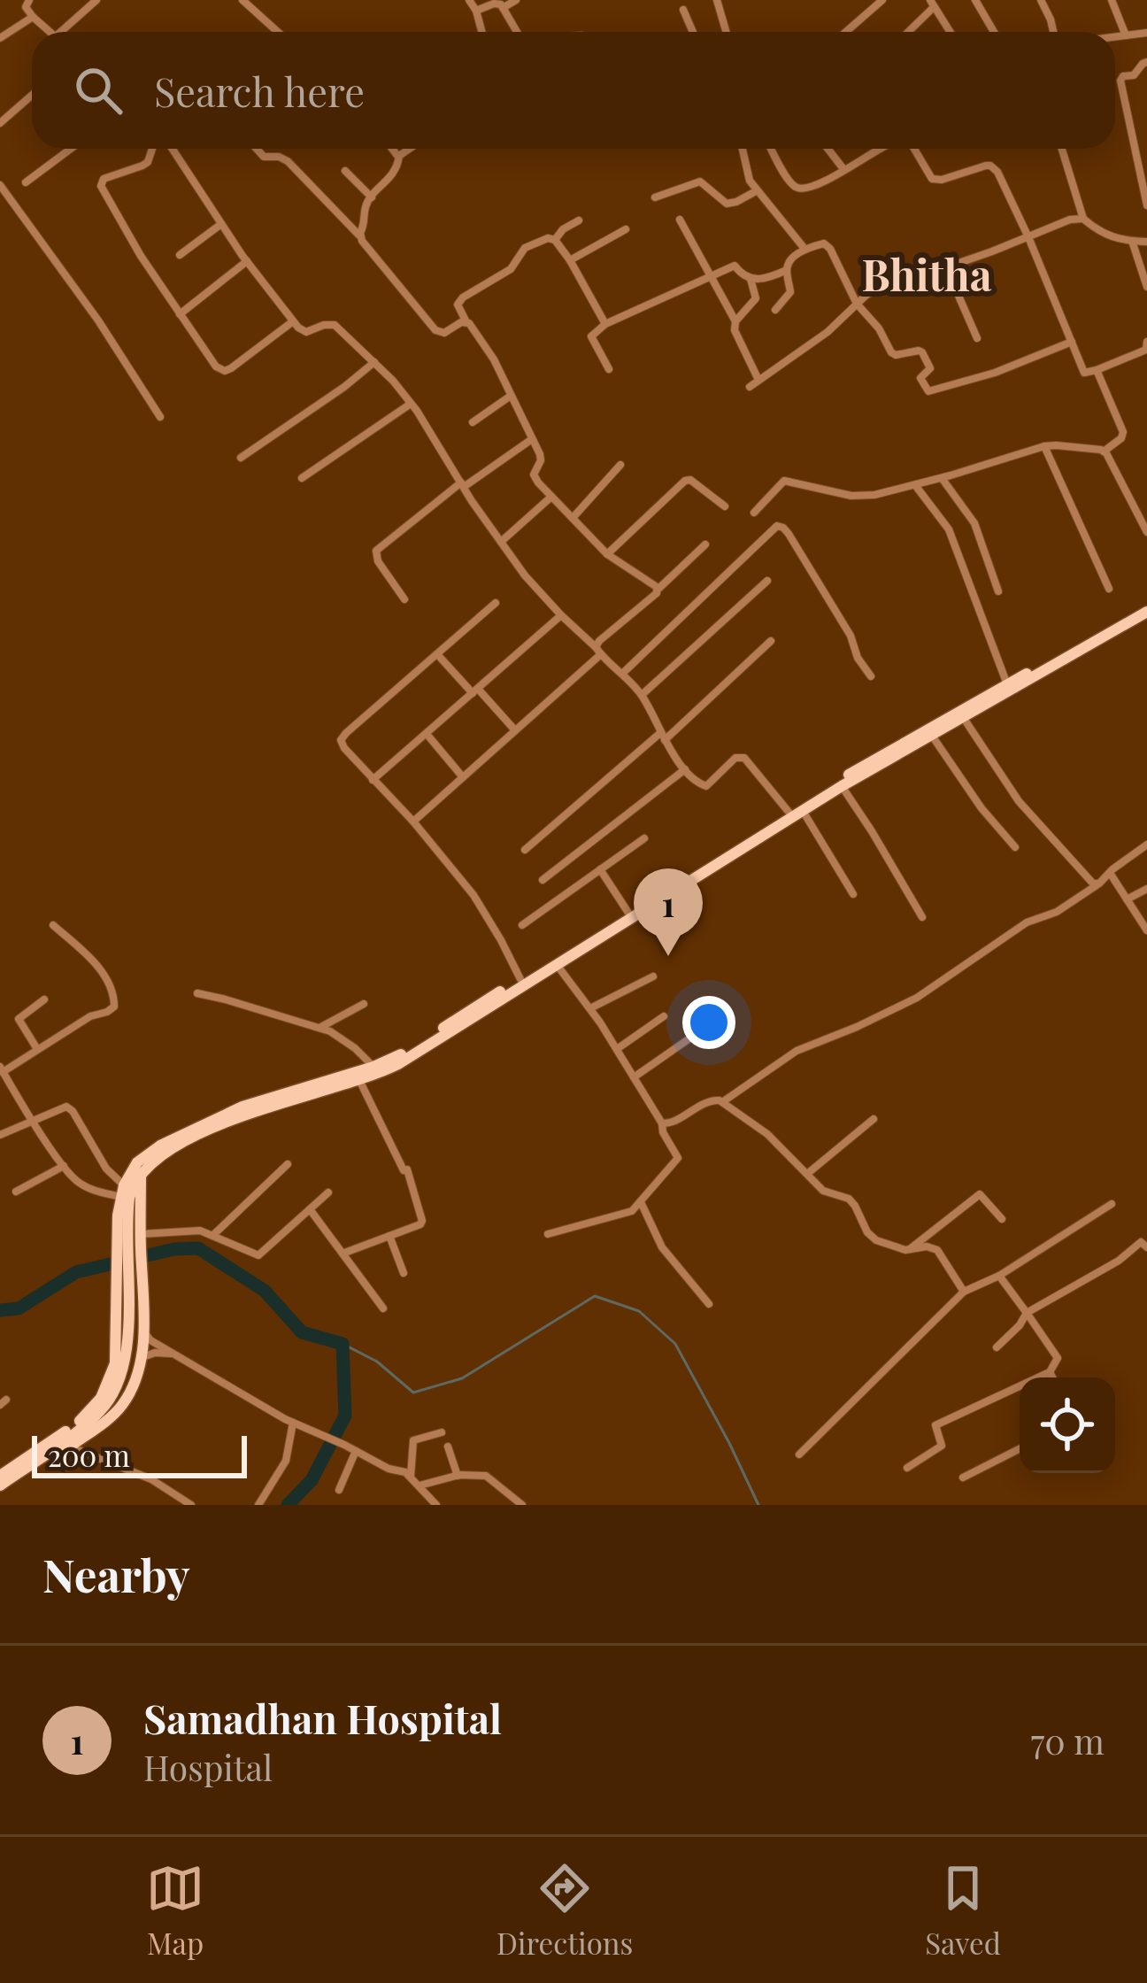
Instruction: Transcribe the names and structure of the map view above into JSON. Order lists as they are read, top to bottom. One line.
{"districts":["Bhitha"],"scale_bar":"200 m","page":{"search":"Search here","pins":"1","scale":"200 m","heading":"Nearby","list":[{"mark":"1","name":"Samadhan Hospital","note":"Hospital","value":"70 m"}],"nav":["Map","Directions","Saved"]}}
